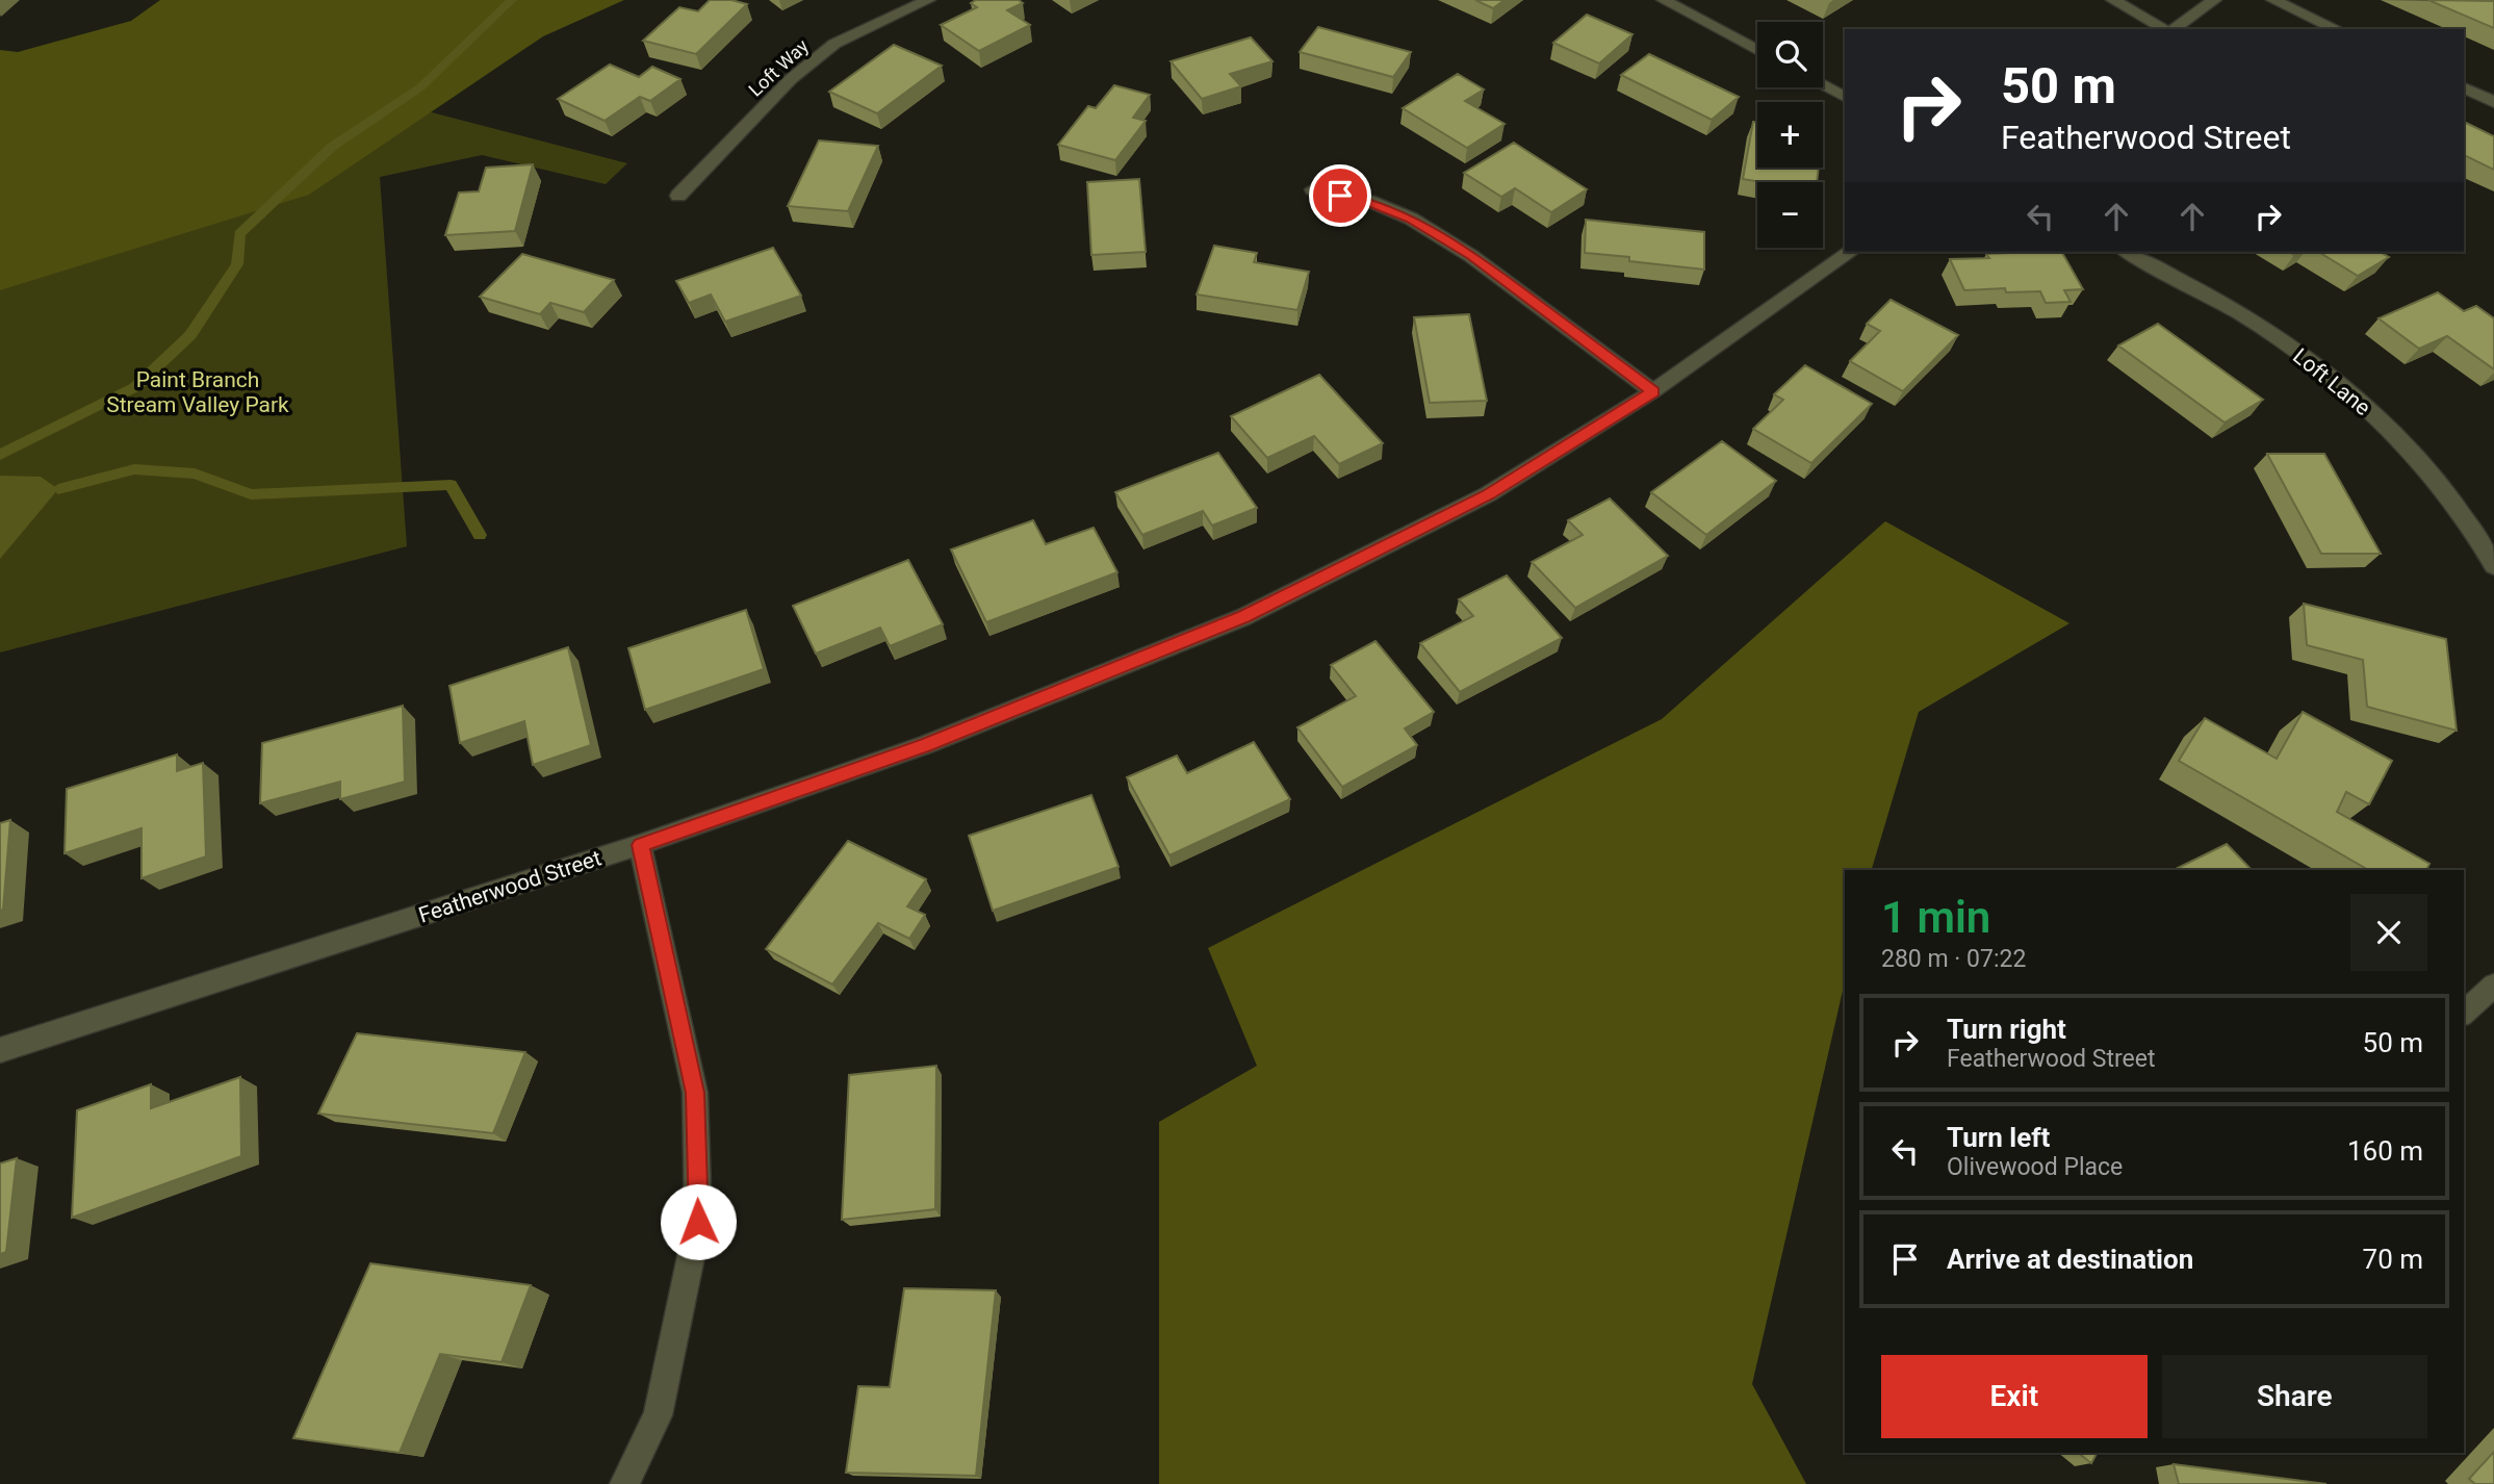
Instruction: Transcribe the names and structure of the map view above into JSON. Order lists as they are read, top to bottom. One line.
{"streets":{"street":["Loft Way","Loft Lane","Featherwood Street"]},"parks":["Paint Branch Stream Valley Park"],"page":{"map_buttons":["+","−"],"turn":["50 m","Featherwood Street"],"heading":["1 min","280 m · 07:22"],"list":[{"name":"Turn right","note":"Featherwood Street","value":"50 m"},{"name":"Turn left","note":"Olivewood Place","value":"160 m"},{"name":"Arrive at destination","value":"70 m"}],"buttons":["Exit","Share"]}}
